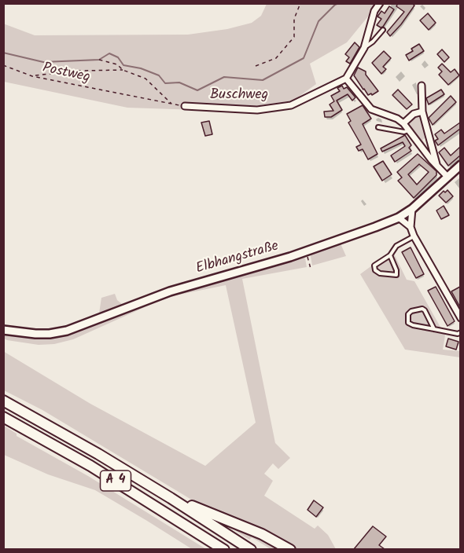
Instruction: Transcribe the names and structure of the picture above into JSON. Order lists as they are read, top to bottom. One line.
{"streets":{"highway":["A 4"],"street":["Buschweg","Elbhangstraße"],"path":["Postweg"]}}
